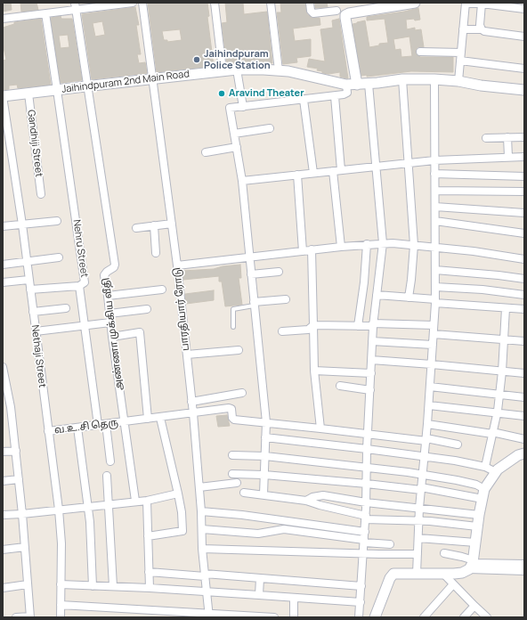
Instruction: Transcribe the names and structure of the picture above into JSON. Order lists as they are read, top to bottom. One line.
{"streets":{"street":["Jaihindpuram 2nd Main Road","Gandhiji Street","Nehru Street","பாரதியார் ரோடு","அண்ணா முக்கிய வீதி","Nethaji Street","வ.உ.சி தெரு"]},"crossings":[["Jaihindpuram 2nd Main Road","Gandhiji Street"],["Jaihindpuram 2nd Main Road","Nehru Street"],["Jaihindpuram 2nd Main Road","பாரதியார் ரோடு"],["Jaihindpuram 2nd Main Road","அண்ணா முக்கிய வீதி"],["Jaihindpuram 2nd Main Road","Nethaji Street"],["Nehru Street","வ.உ.சி தெரு"],["பாரதியார் ரோடு","வ.உ.சி தெரு"],["அண்ணா முக்கிய வீதி","வ.உ.சி தெரு"],["Nethaji Street","வ.உ.சி தெரு"]],"places":["Jaihindpuram Police Station","Aravind Theater"]}
